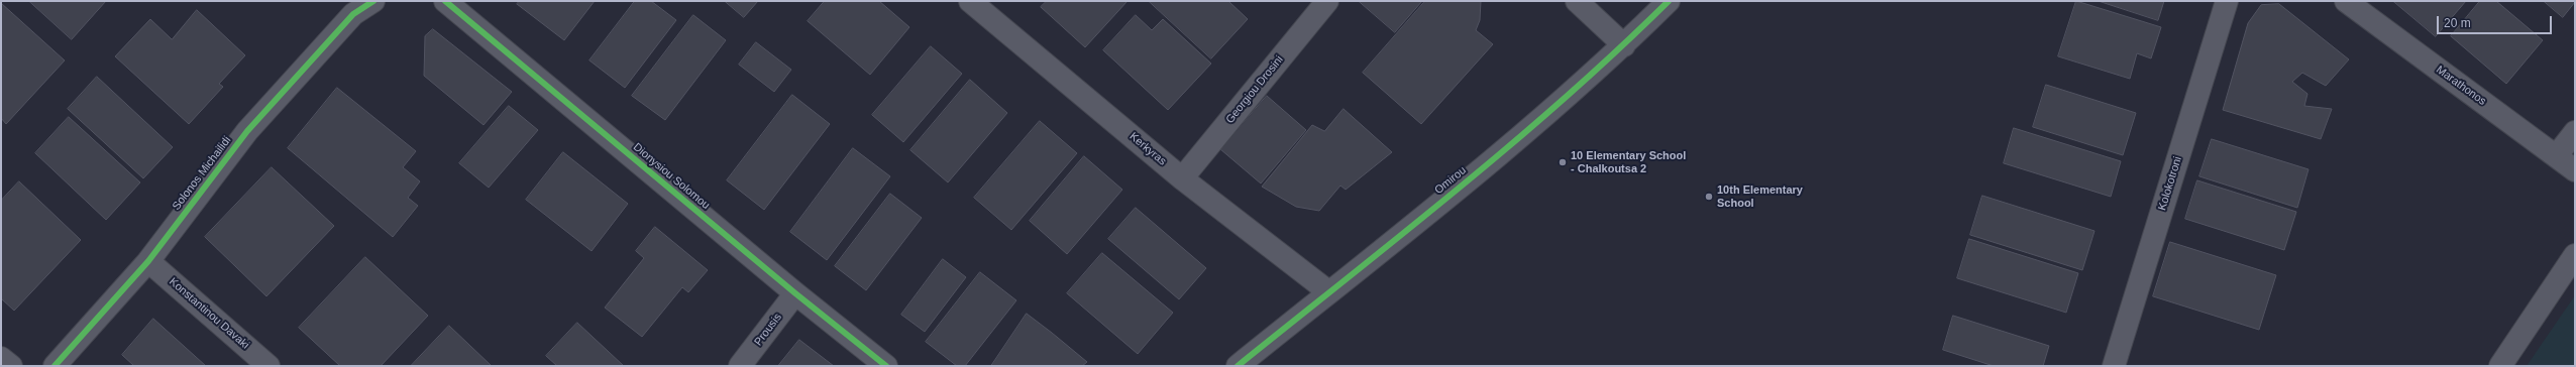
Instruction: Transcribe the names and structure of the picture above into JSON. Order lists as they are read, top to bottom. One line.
{"streets":{"street":["Marathonos","Georgiou Drosini","Kerkyras","Solonos Michailidi","Dionysiou Solomou","Omirou","Kolokotroni","Konstantinou Davaki","Prousis"]},"crossings":[["Georgiou Drosini","Kerkyras"],["Kerkyras","Omirou"],["Solonos Michailidi","Konstantinou Davaki"],["Dionysiou Solomou","Prousis"]],"places":["10 Elementary School - Chalkoutsa 2","10th Elementary School"],"scale_bar":"20 m"}
